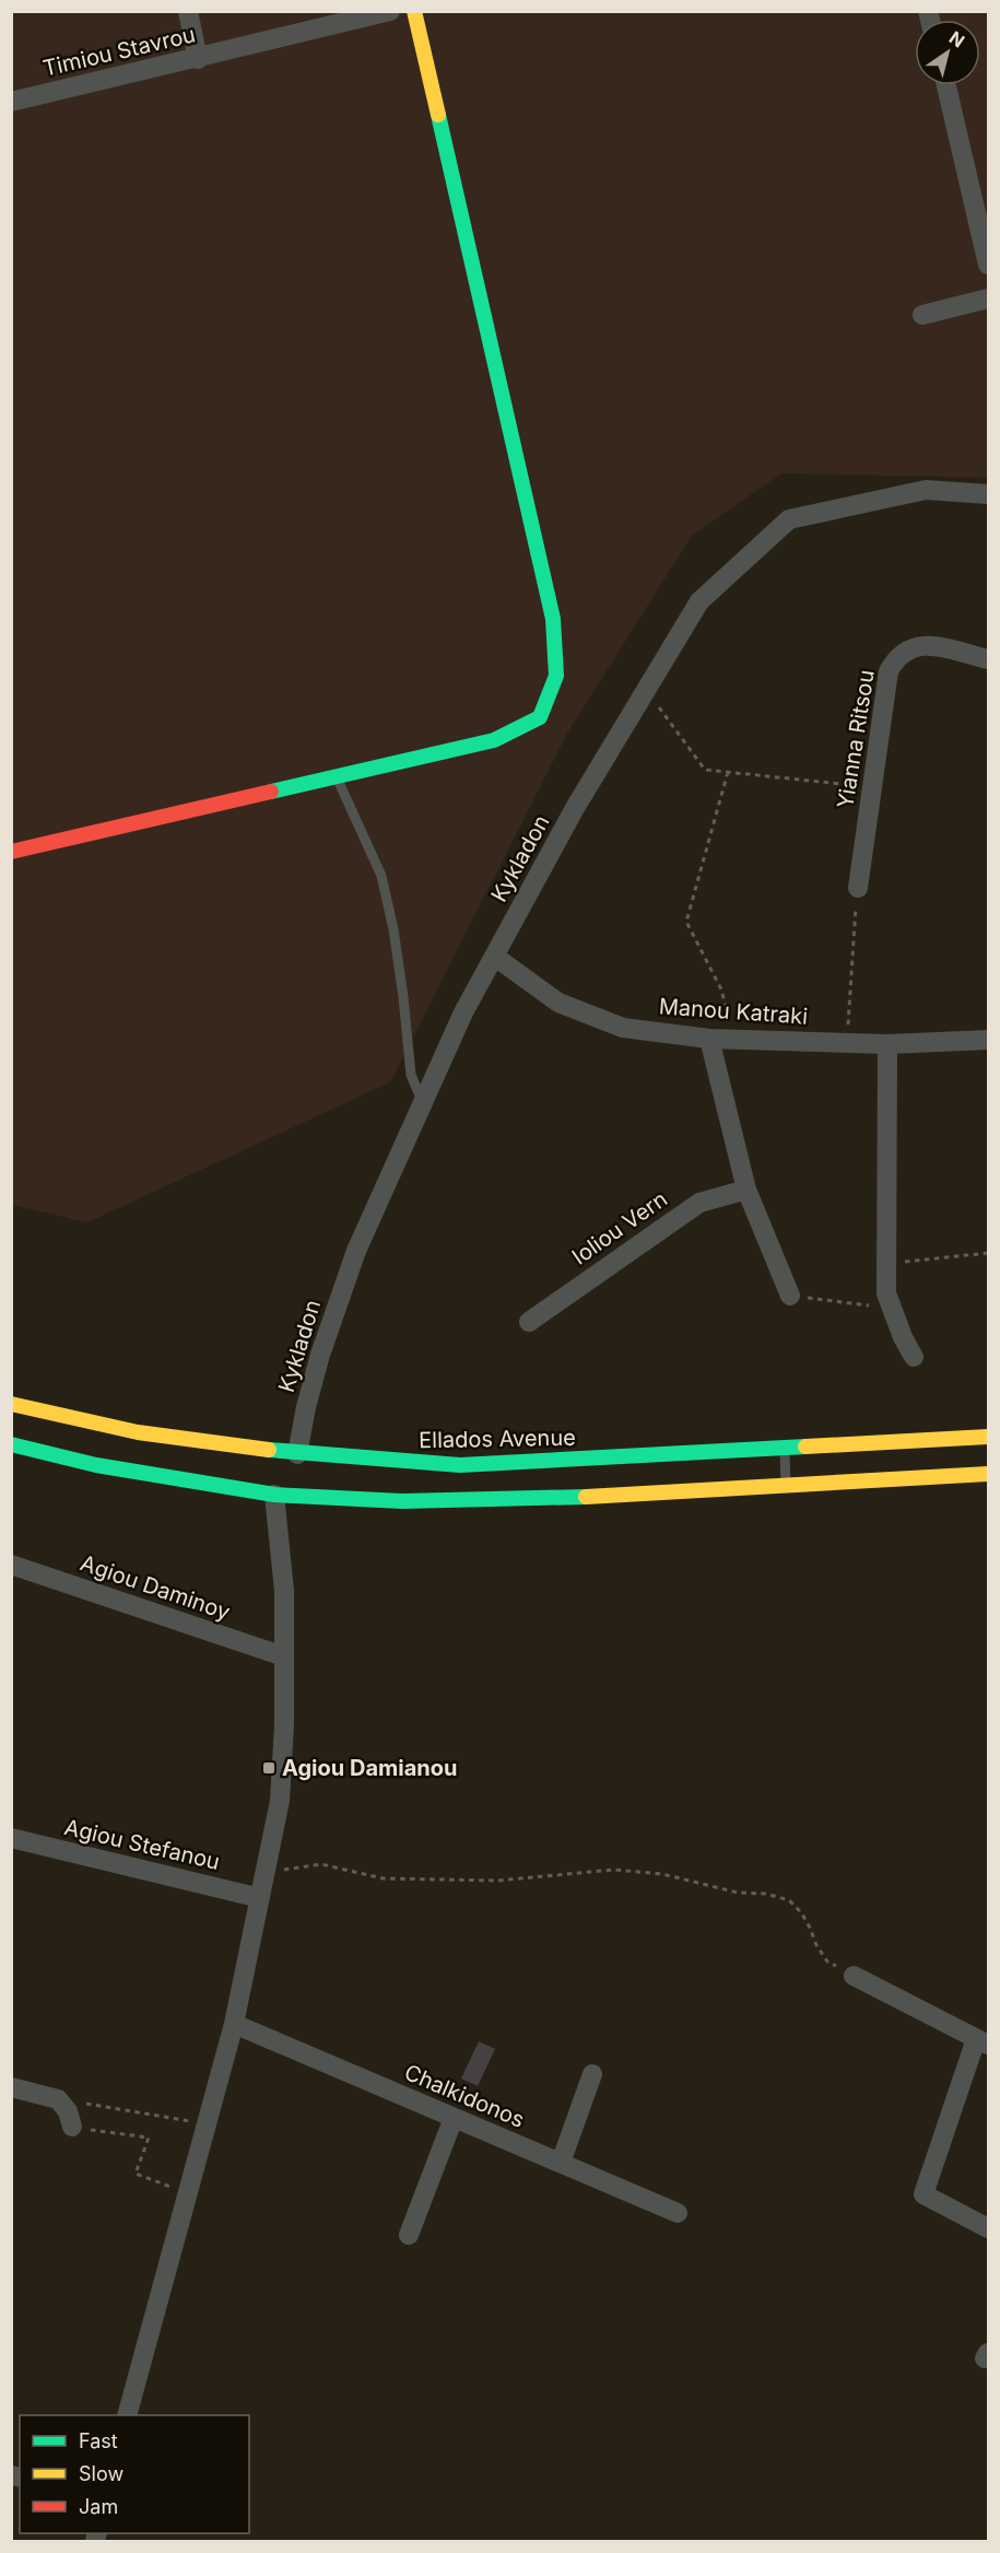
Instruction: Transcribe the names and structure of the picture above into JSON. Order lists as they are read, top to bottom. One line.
{"streets":{"main road":["Ellados Avenue"],"street":["Timiou Stavrou","Yianna Ritsou","Kykladon","Manou Katraki","Ioliou Vern","Agiou Daminoy","Agiou Stefanou","Chalkidonos"]},"crossings":[["Kykladon","Manou Katraki"],["Kykladon","Ellados Avenue"]],"places":{"transit":["Agiou Damianou"]},"legend":["Fast","Slow","Jam"],"north":"top right"}
